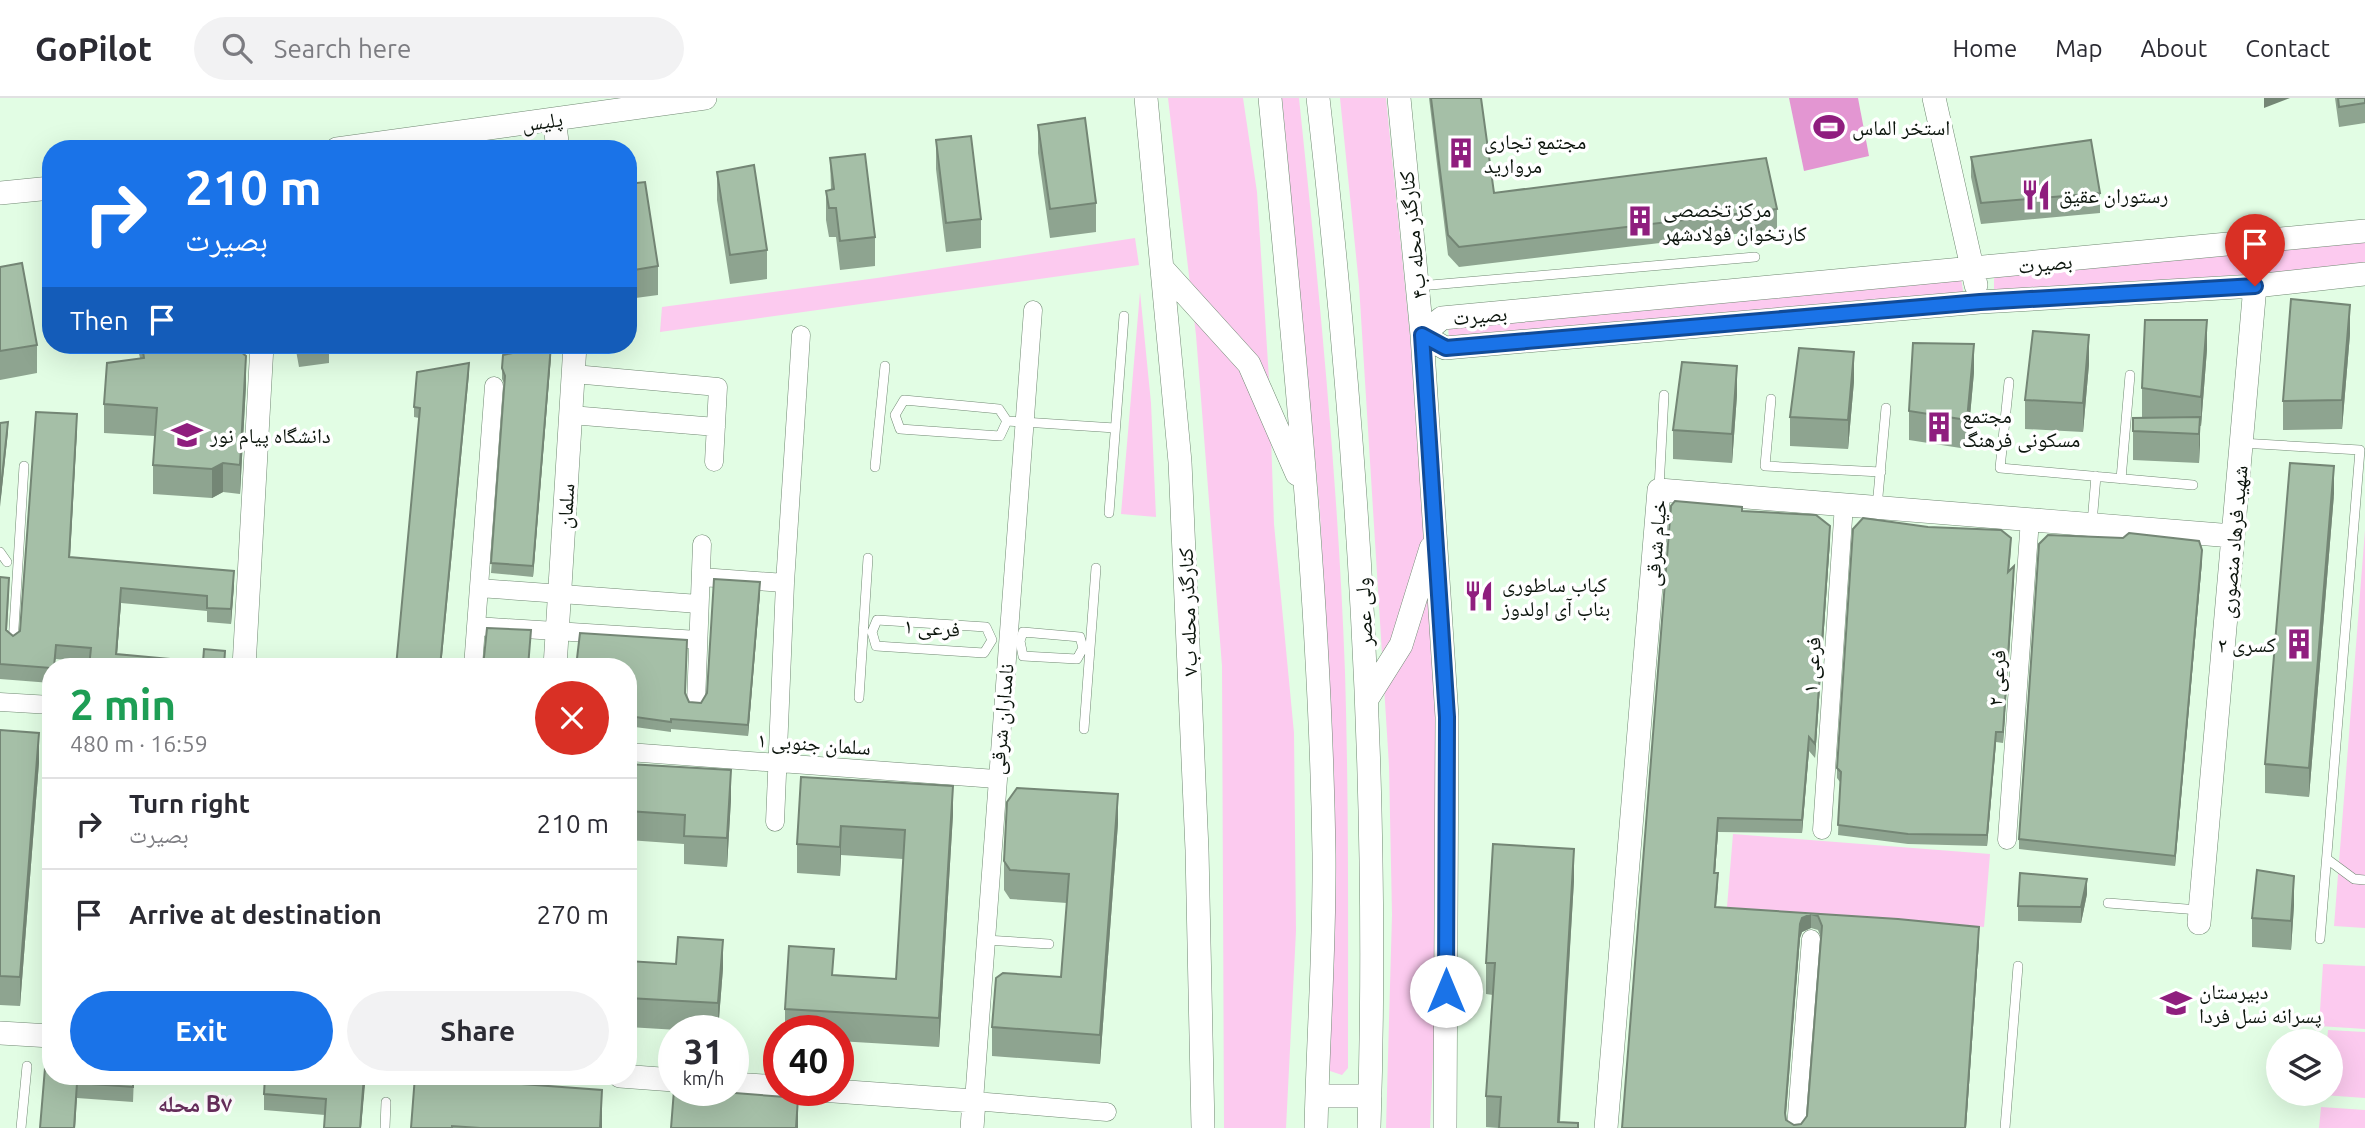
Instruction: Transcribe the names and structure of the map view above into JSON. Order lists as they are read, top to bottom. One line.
{"streets":{"street":["پلیس","کنارگذر محله ب۴","بصیرت","سلمان","شهید فرهاد منصوری","خیام شرقی","کنارگذر محله ب۷","ولی عصر","فرعی ۱","فرعی ۲","نامداران شرقی","سلمان جنوبی ۱"]},"crossings":[["کنارگذر محله ب۴","بصیرت"],["بصیرت","شهید فرهاد منصوری"],["شهید فرهاد منصوری","خیام شرقی"],["خیام شرقی","فرعی ۱"],["خیام شرقی","فرعی ۲"],["فرعی ۱","نامداران شرقی"],["نامداران شرقی","سلمان جنوبی ۱"]],"districts":["محله B۷"],"places":{"sports":["استخر الماس"],"building":["مجتمع تجاری مروارید","مرکز تخصصی کارتخوان فولادشهر","مجتمع مسکونی فرهنگ","کسری ۲"],"restaurant":["رستوران عقیق","کباب ساطوری بناب آی اولدوز"],"school or university":["دانشگاه پیام نور","دبیرستان پسرانه نسل فردا"]},"page":{"header":"GoPilot","search":"Search here","nav":["Home","Map","About","Contact"],"turn":["210 m","بصیرت"],"then":"Then","heading":["2 min","480 m · 16:59"],"list":[{"name":"Turn right","note":"بصیرت","value":"210 m"},{"name":"Arrive at destination","value":"270 m"}],"buttons":["Exit","Share"],"speed":"31 km/h","limit":"40"}}
